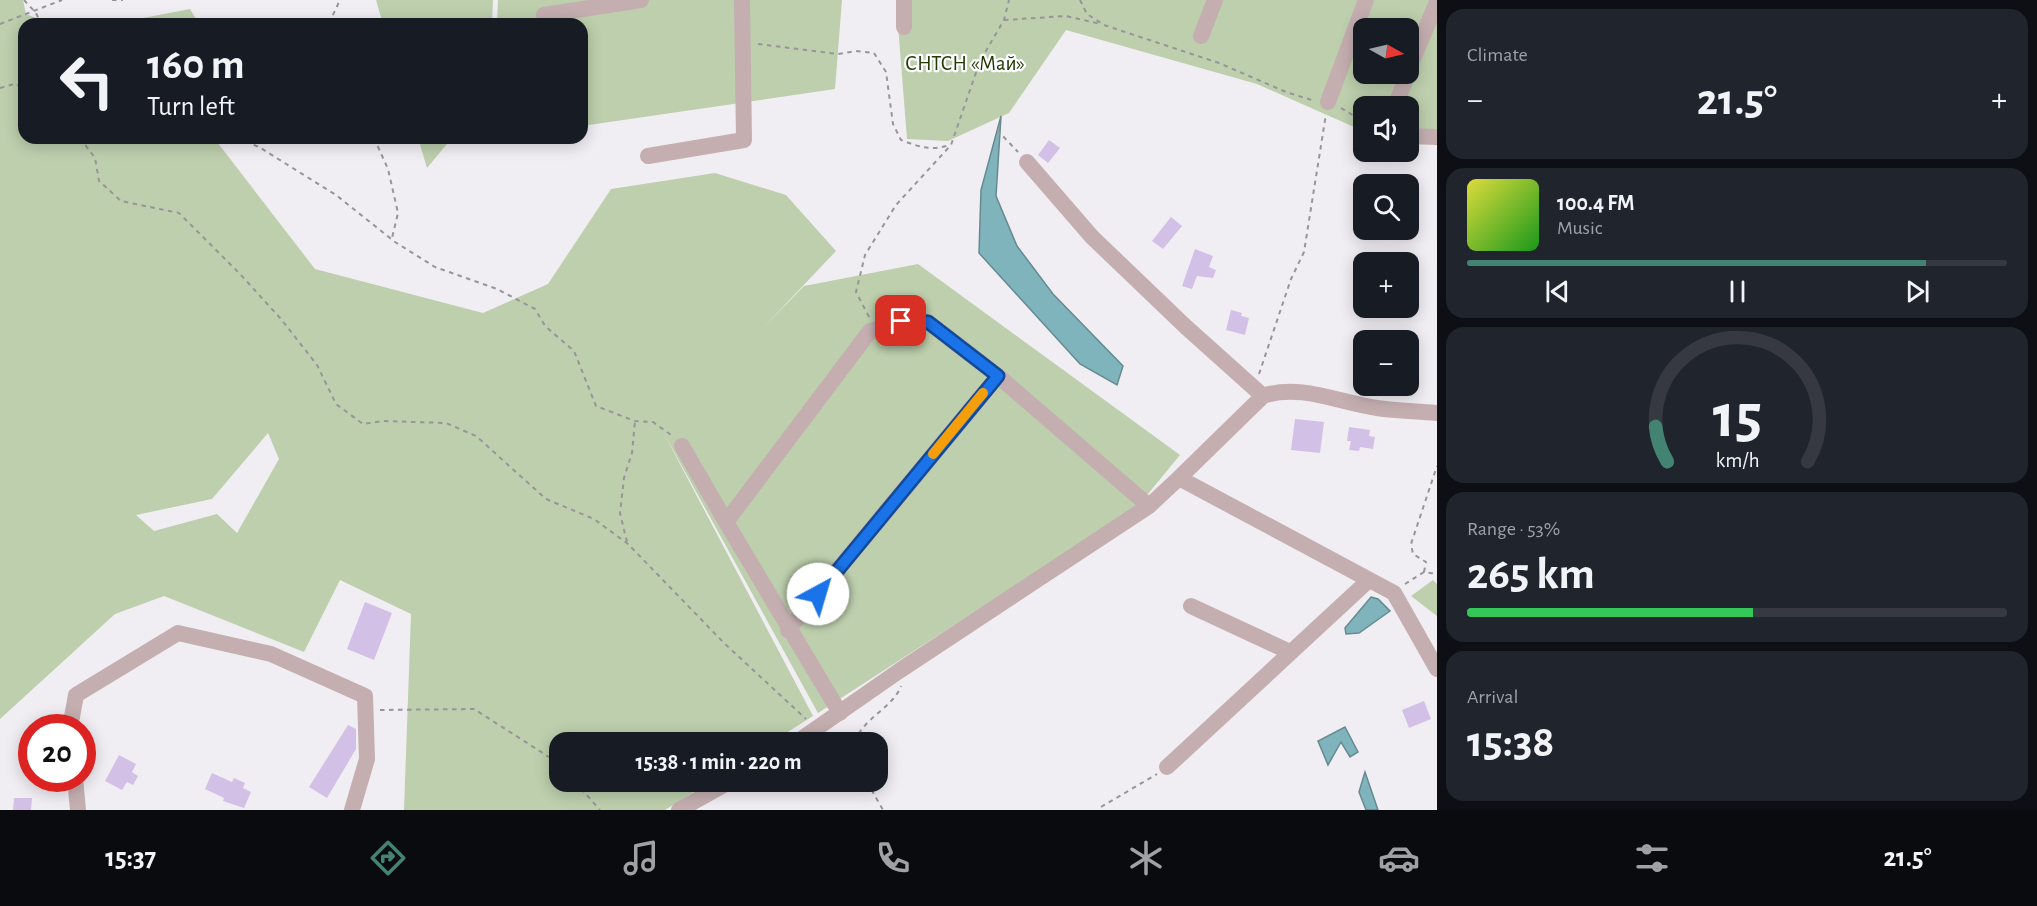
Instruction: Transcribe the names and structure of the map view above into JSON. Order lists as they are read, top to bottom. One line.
{"parks":["СНТСН «Май»"],"north":"right","page":{"tile":["Climate",["Range · 53%","265 km"],["Arrival","15:38"]],"map_buttons":["+","−"],"turn":["160 m","Turn left"],"heat":["−","21.5°","+"],"song":["100.4 FM","Music"],"limit":"20","trip":"15:38 · 1 min · 220 m","tabs":["15:37","21.5°"],"gauge":["15","km/h"]}}
